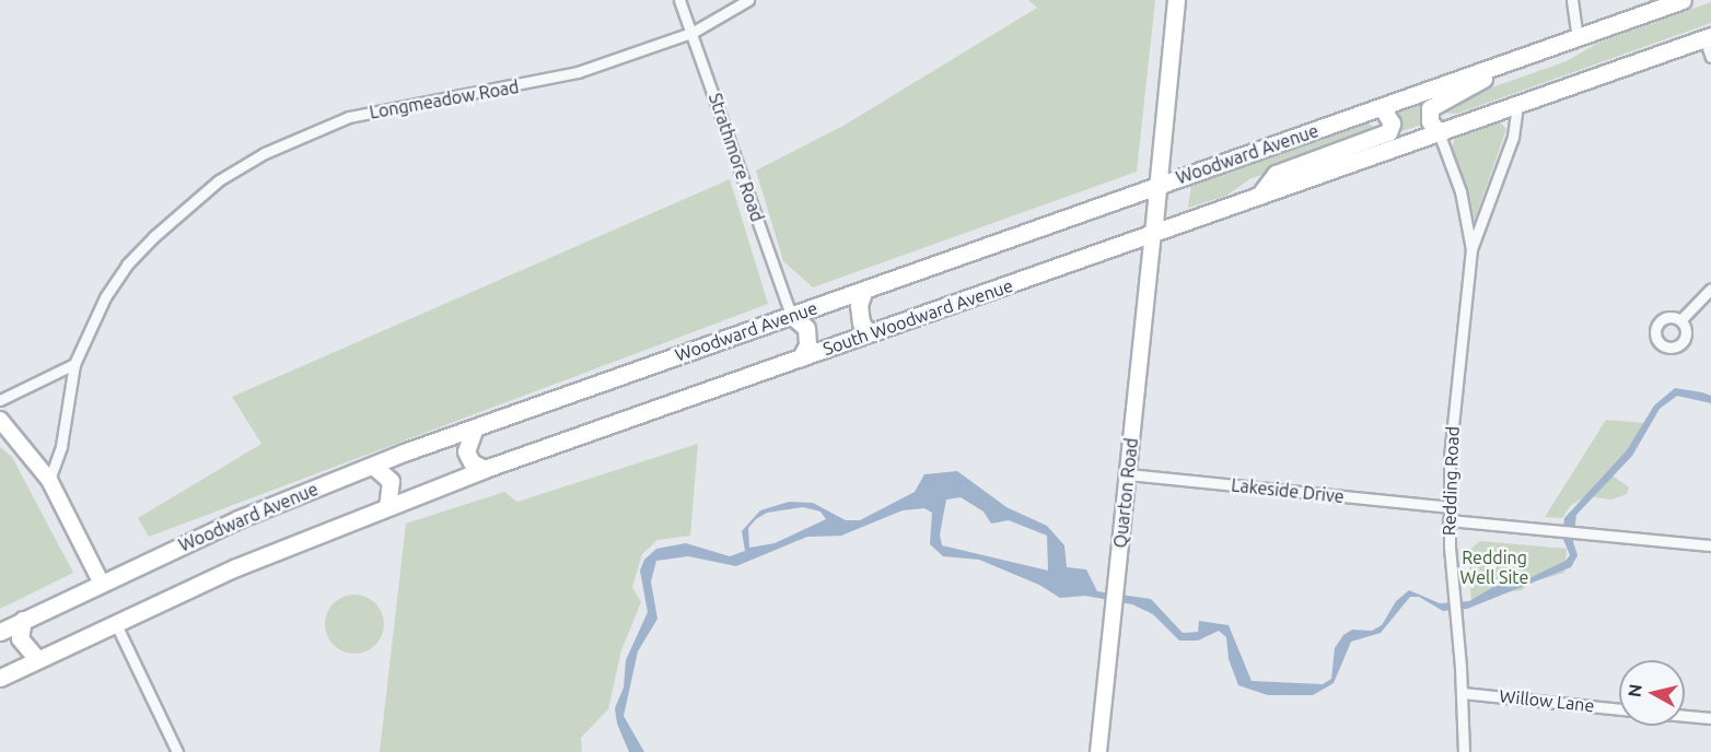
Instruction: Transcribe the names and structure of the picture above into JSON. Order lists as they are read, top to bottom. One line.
{"streets":{"main road":["Woodward Avenue","South Woodward Avenue"],"street":["Longmeadow Road","Strathmore Road","Redding Road","Lakeside Drive","Quarton Road","Willow Lane"]},"crossings":[["Longmeadow Road","Strathmore Road"],["Woodward Avenue","Strathmore Road"],["South Woodward Avenue","Quarton Road"],["Redding Road","Lakeside Drive"],["Redding Road","Willow Lane"],["Lakeside Drive","Quarton Road"]],"parks":["Redding Well Site"],"north":"left"}
